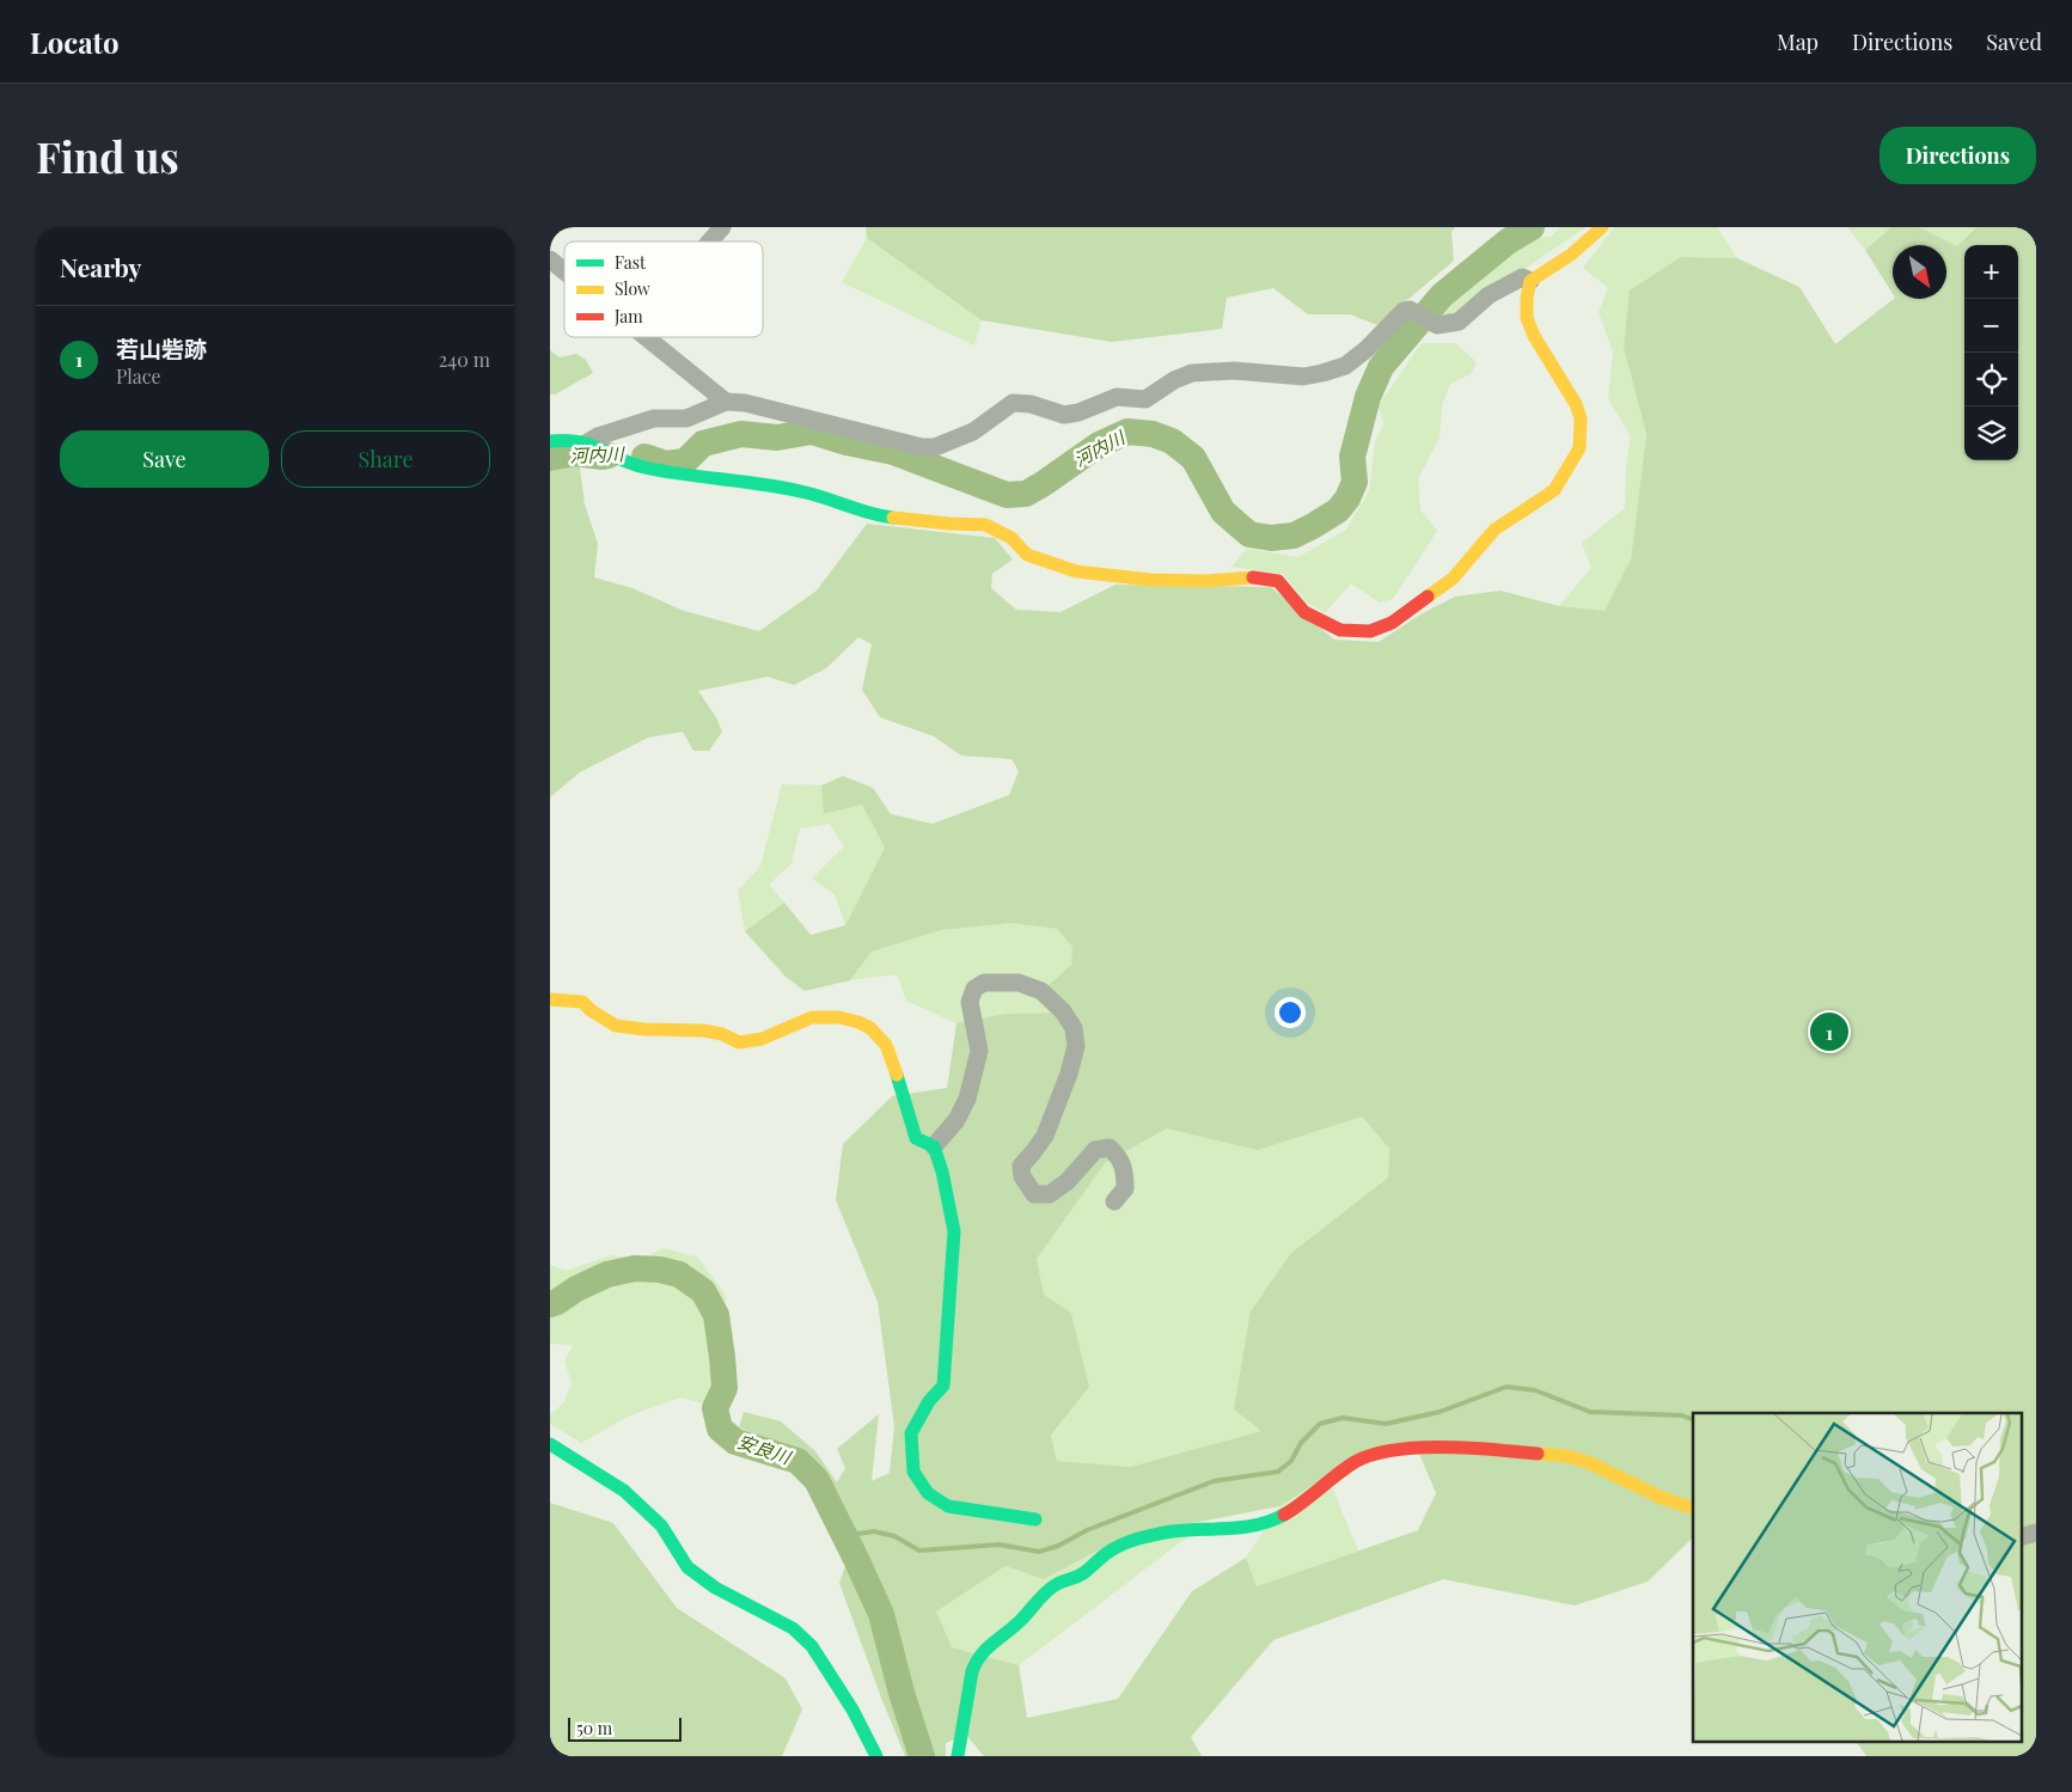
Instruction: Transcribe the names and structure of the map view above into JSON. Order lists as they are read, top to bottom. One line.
{"water":["河内川","安良川"],"legend":["Fast","Slow","Jam"],"scale_bar":"50 m","north":"bottom right","page":{"header":"Locato","nav":["Map","Directions","Saved"],"buttons":["Directions",["Save","Share"]],"title":"Find us","heading":"Nearby","map_buttons":["+","−"],"list":[{"mark":"1","name":"若山砦跡","note":"Place","value":"240 m"}],"pins":"1","scale":"50 m"}}
